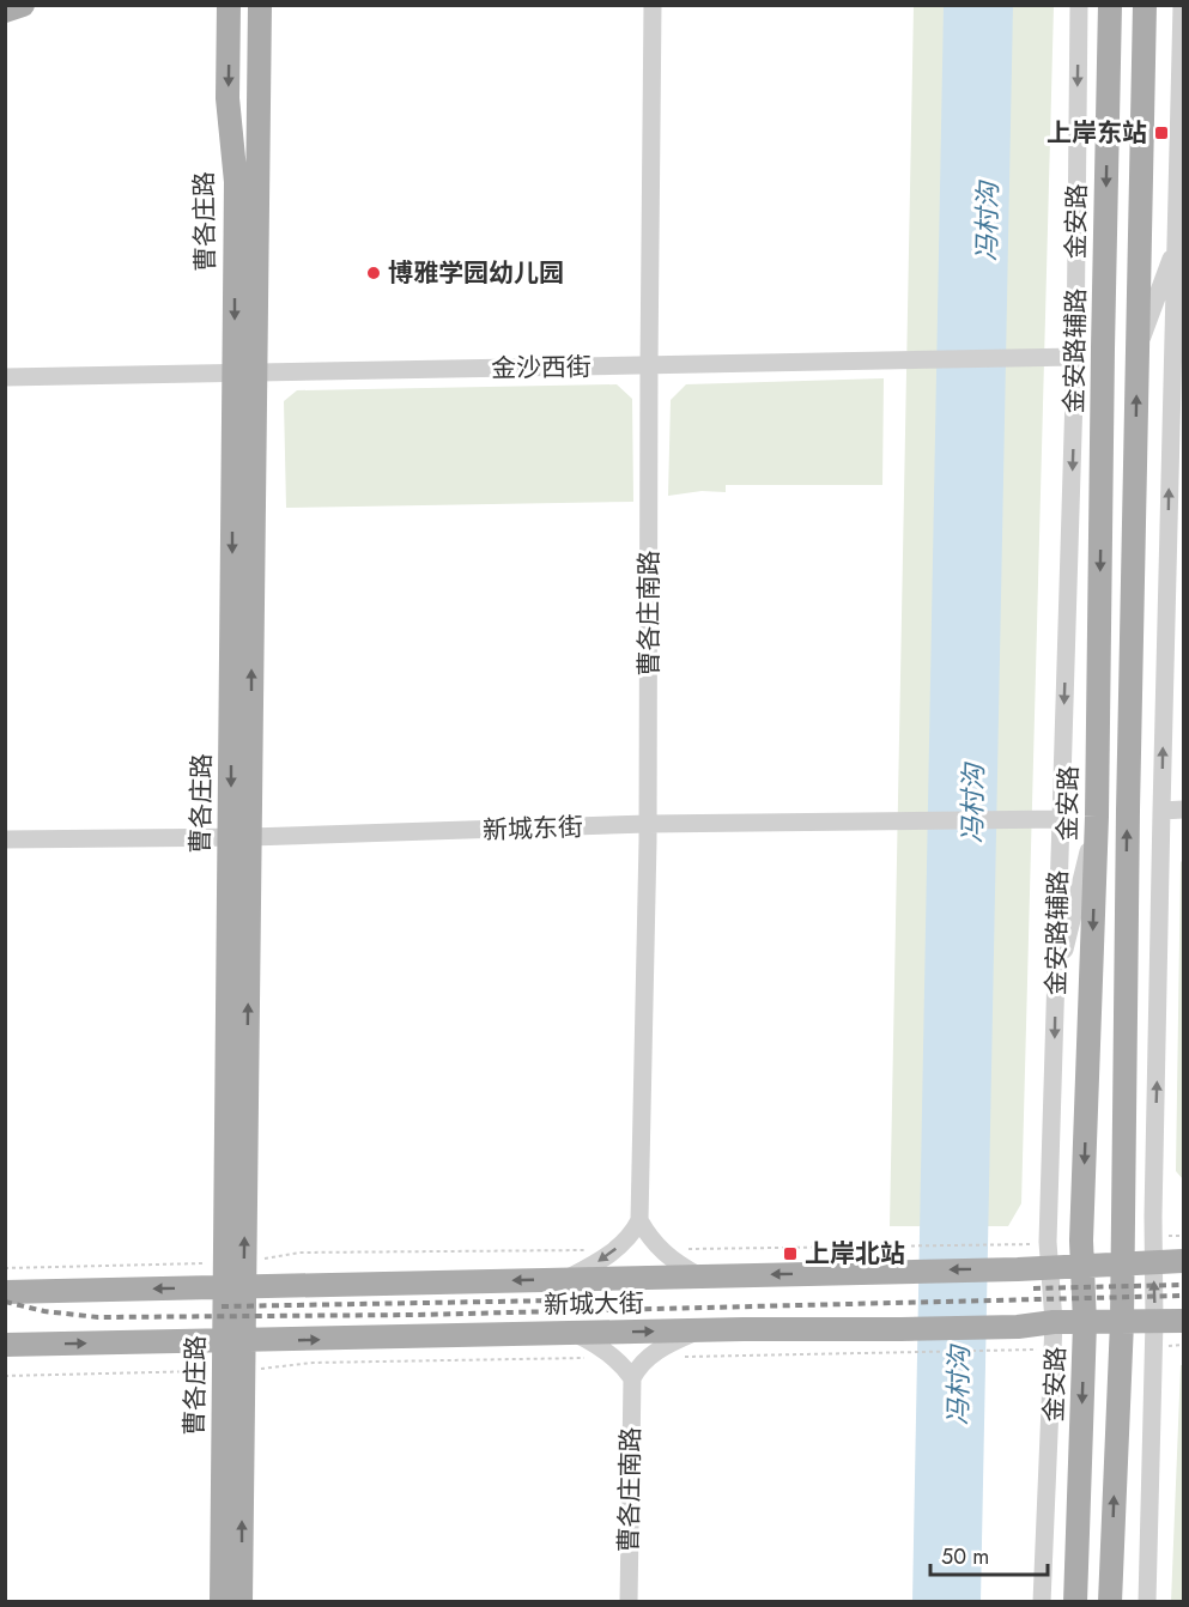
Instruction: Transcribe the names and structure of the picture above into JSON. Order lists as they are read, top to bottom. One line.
{"streets":{"main road":["曹各庄路","金安路","新城大街"],"street":["金安路辅路","金沙西街","曹各庄南路","新城东街"]},"crossings":[["曹各庄路","金沙西街"],["曹各庄路","新城东街"],["曹各庄路","新城大街"],["金安路","新城大街"],["金安路辅路","金沙西街"],["金安路辅路","新城东街"],["金安路辅路","新城大街"],["金沙西街","曹各庄南路"],["曹各庄南路","新城东街"]],"water":["冯村沟"],"places":{"transit":["上岸东站","上岸北站"],"other":["博雅学园幼儿园"]},"scale_bar":"50 m"}
